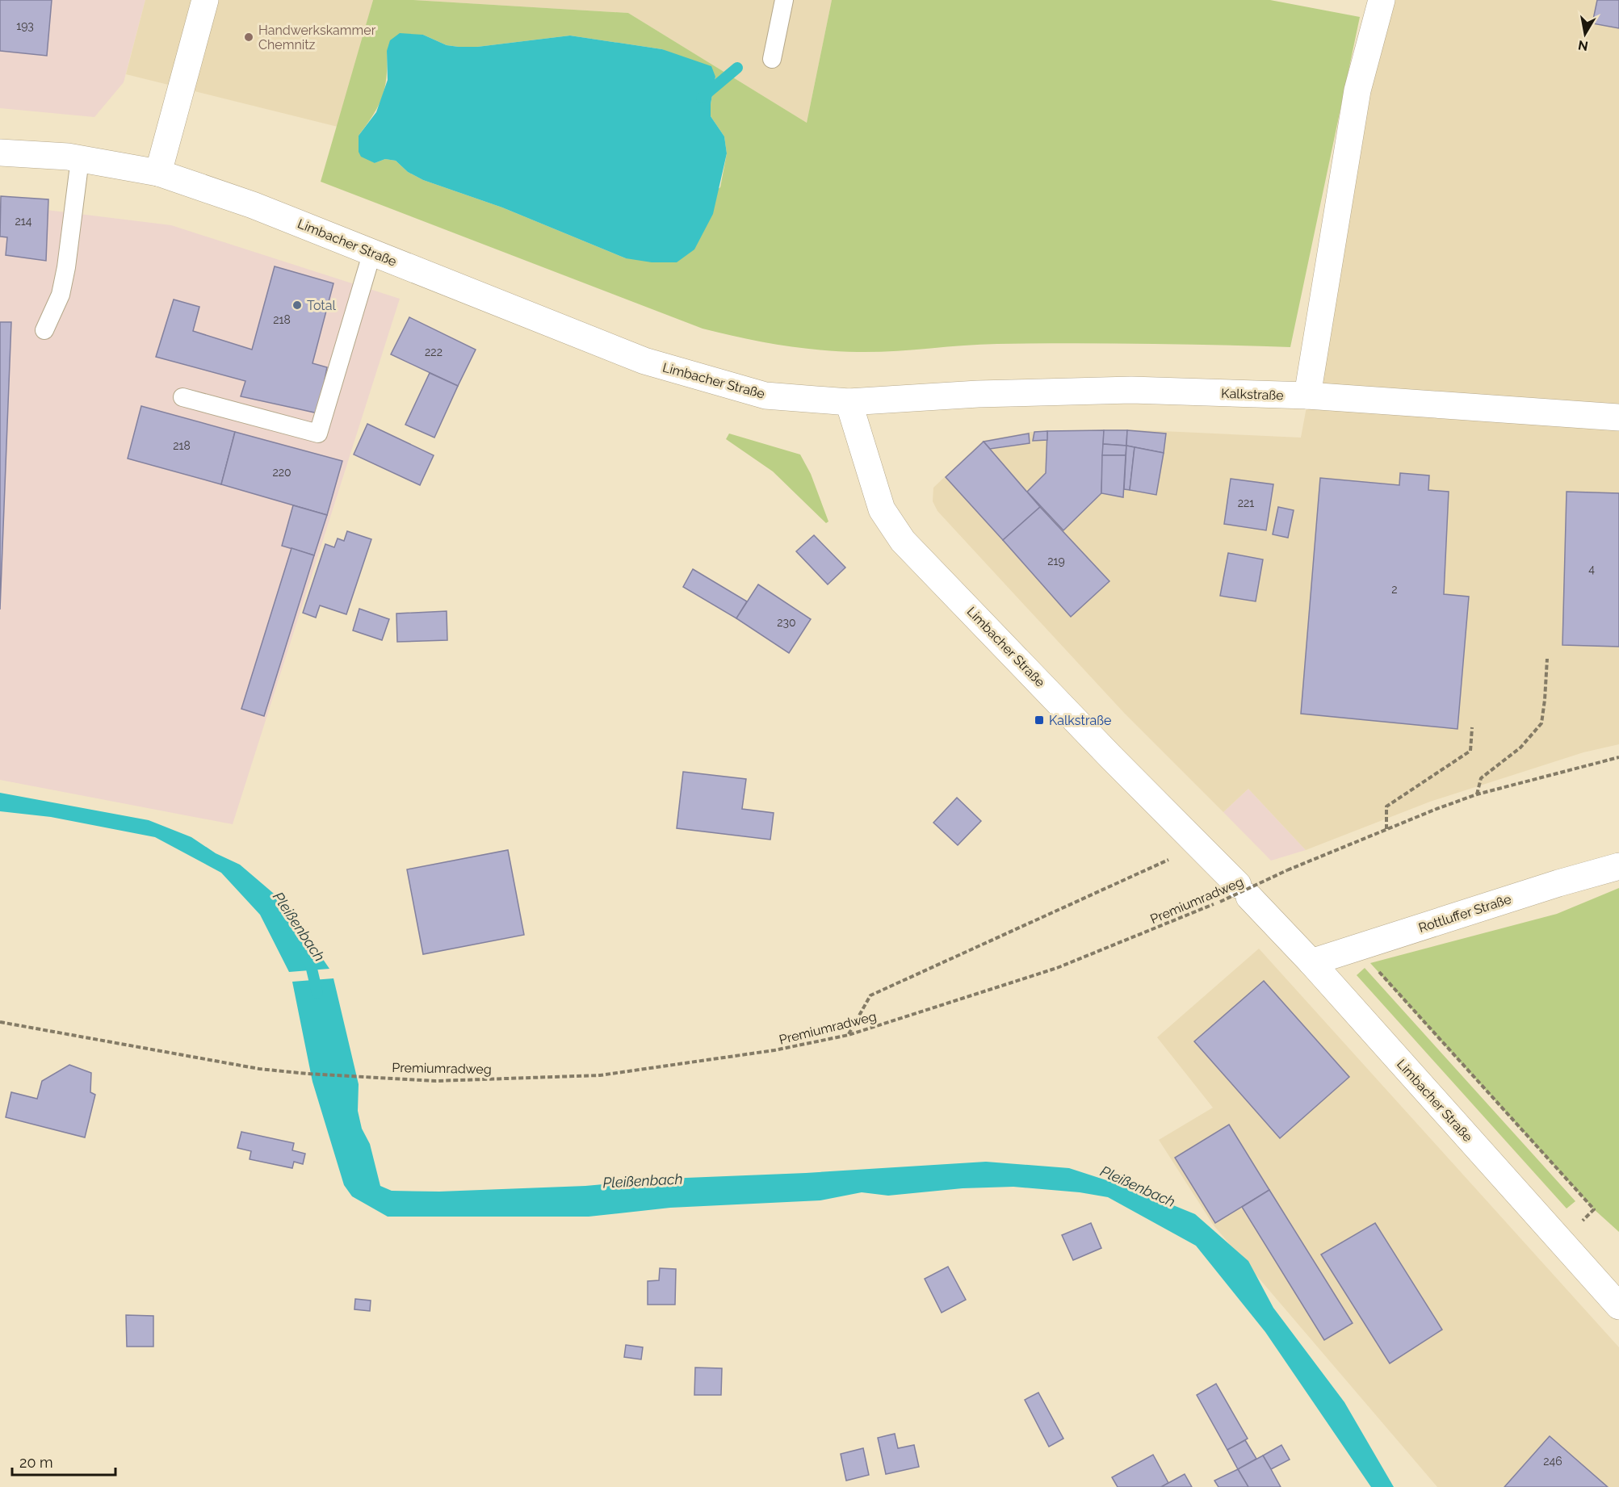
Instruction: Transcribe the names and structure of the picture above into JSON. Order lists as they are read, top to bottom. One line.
{"streets":{"street":["Limbacher Straße","Kalkstraße","Rottluffer Straße"],"path":["Premiumradweg"]},"crossings":[["Limbacher Straße","Kalkstraße"],["Limbacher Straße","Premiumradweg"],["Limbacher Straße","Rottluffer Straße"]],"water":["Pleißenbach"],"places":{"other":["Handwerkskammer Chemnitz","Total"],"transit":["Kalkstraße"]},"house_numbers":["193","214","218","222","218","220","221","219","4","2","230","246"],"scale_bar":"20 m","north":"bottom"}
